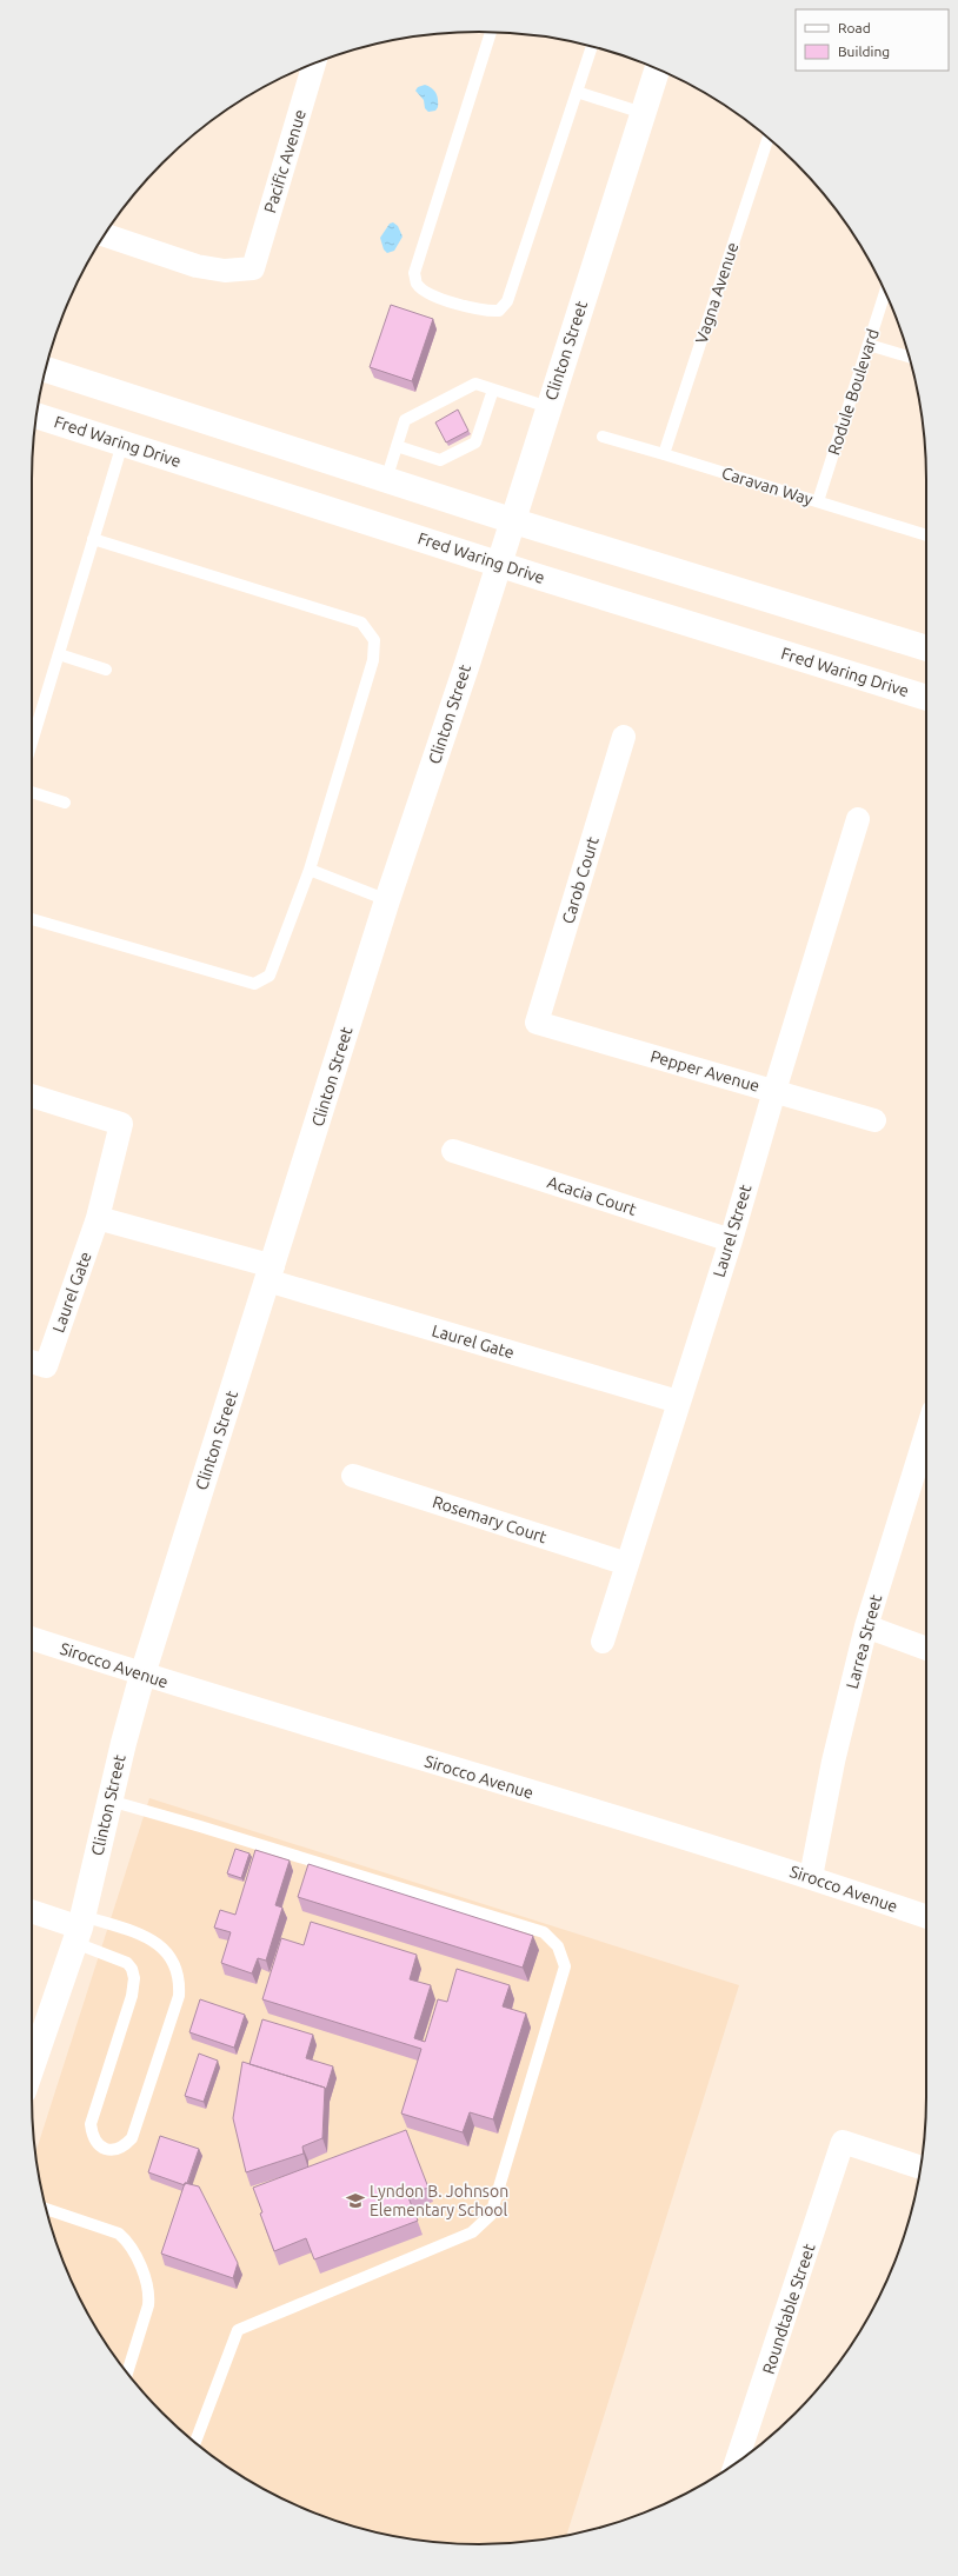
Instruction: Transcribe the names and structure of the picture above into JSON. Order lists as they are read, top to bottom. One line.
{"streets":{"street":["Pacific Avenue","Clinton Street","Fred Waring Drive","Carob Court","Pepper Avenue","Acacia Court","Laurel Street","Laurel Gate","Rosemary Court","Larrea Street","Sirocco Avenue","Roundtable Street"],"lane":["Vagna Avenue","Rodule Boulevard","Caravan Way"]},"crossings":[["Vagna Avenue","Caravan Way"],["Clinton Street","Fred Waring Drive"],["Clinton Street","Laurel Gate"],["Clinton Street","Sirocco Avenue"],["Rodule Boulevard","Caravan Way"],["Carob Court","Pepper Avenue"],["Pepper Avenue","Laurel Street"],["Acacia Court","Laurel Street"],["Laurel Street","Laurel Gate"],["Laurel Street","Rosemary Court"],["Larrea Street","Sirocco Avenue"]],"places":{"school or university":["Lyndon B. Johnson Elementary School"]},"legend":["Road","Building"]}
